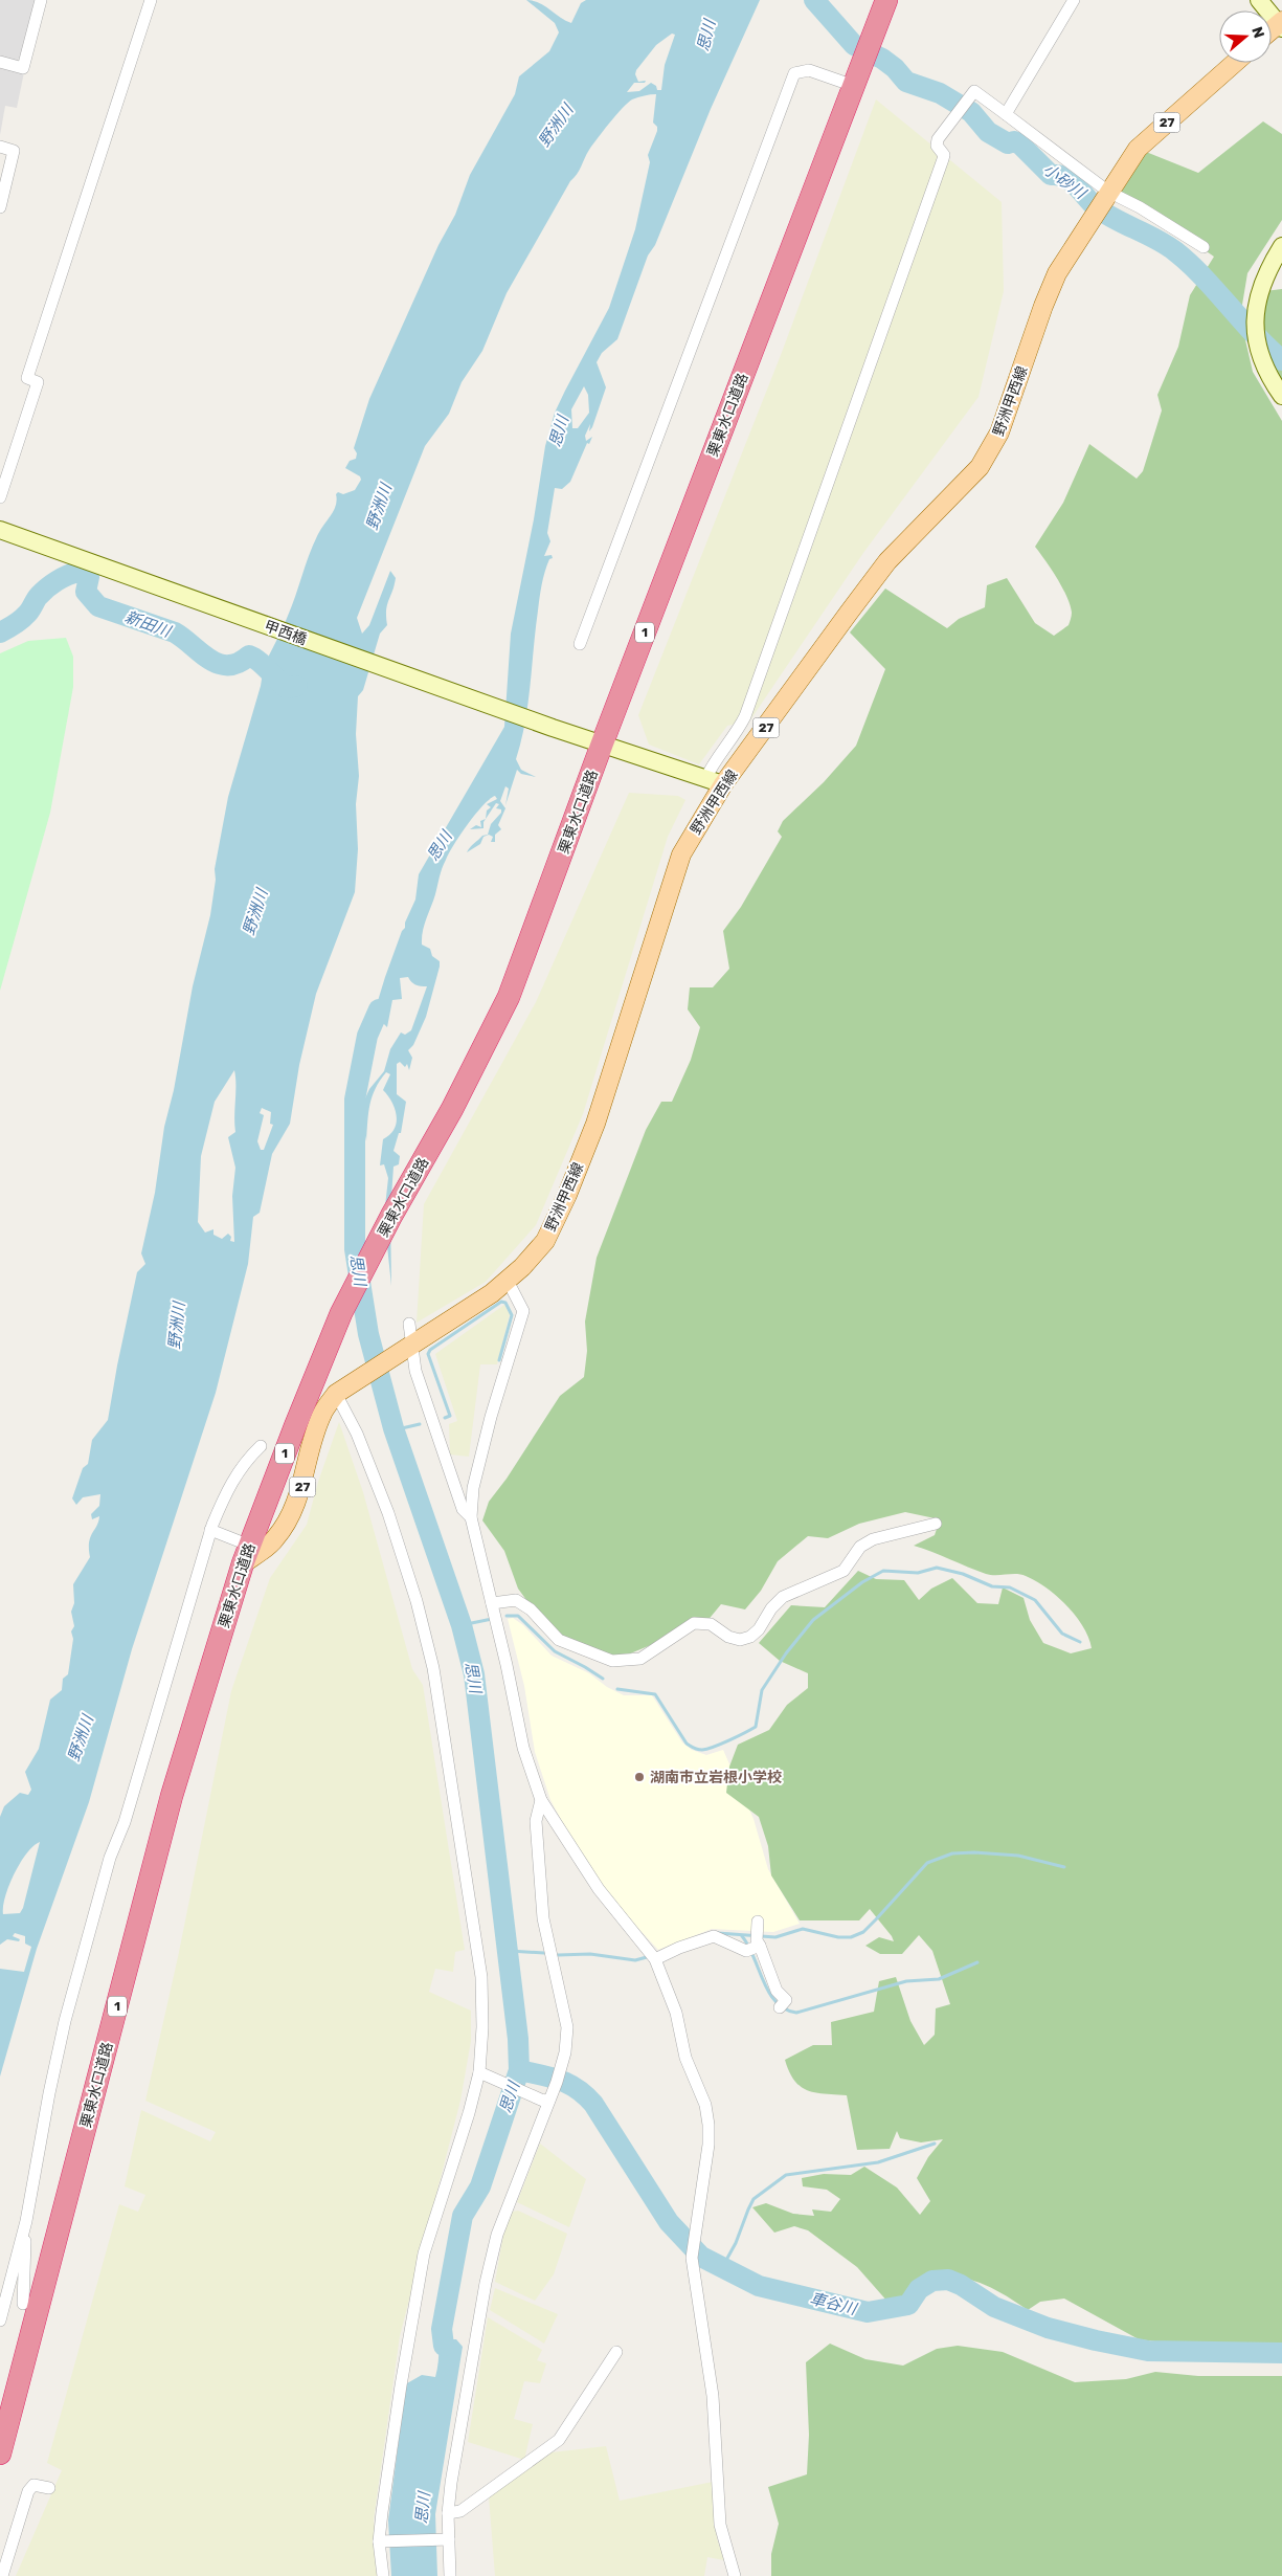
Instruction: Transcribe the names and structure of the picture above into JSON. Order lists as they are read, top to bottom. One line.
{"streets":{"highway":["栗東水口道路","1"],"main road":["27","野洲甲西線"],"street":["甲西橋"]},"crossings":[["野洲甲西線","栗東水口道路"],["野洲甲西線","甲西橋"],["栗東水口道路","甲西橋"]],"water":["思川","野洲川","小砂川","新田川","車谷川"],"places":["湖南市立岩根小学校"],"north":"right"}
